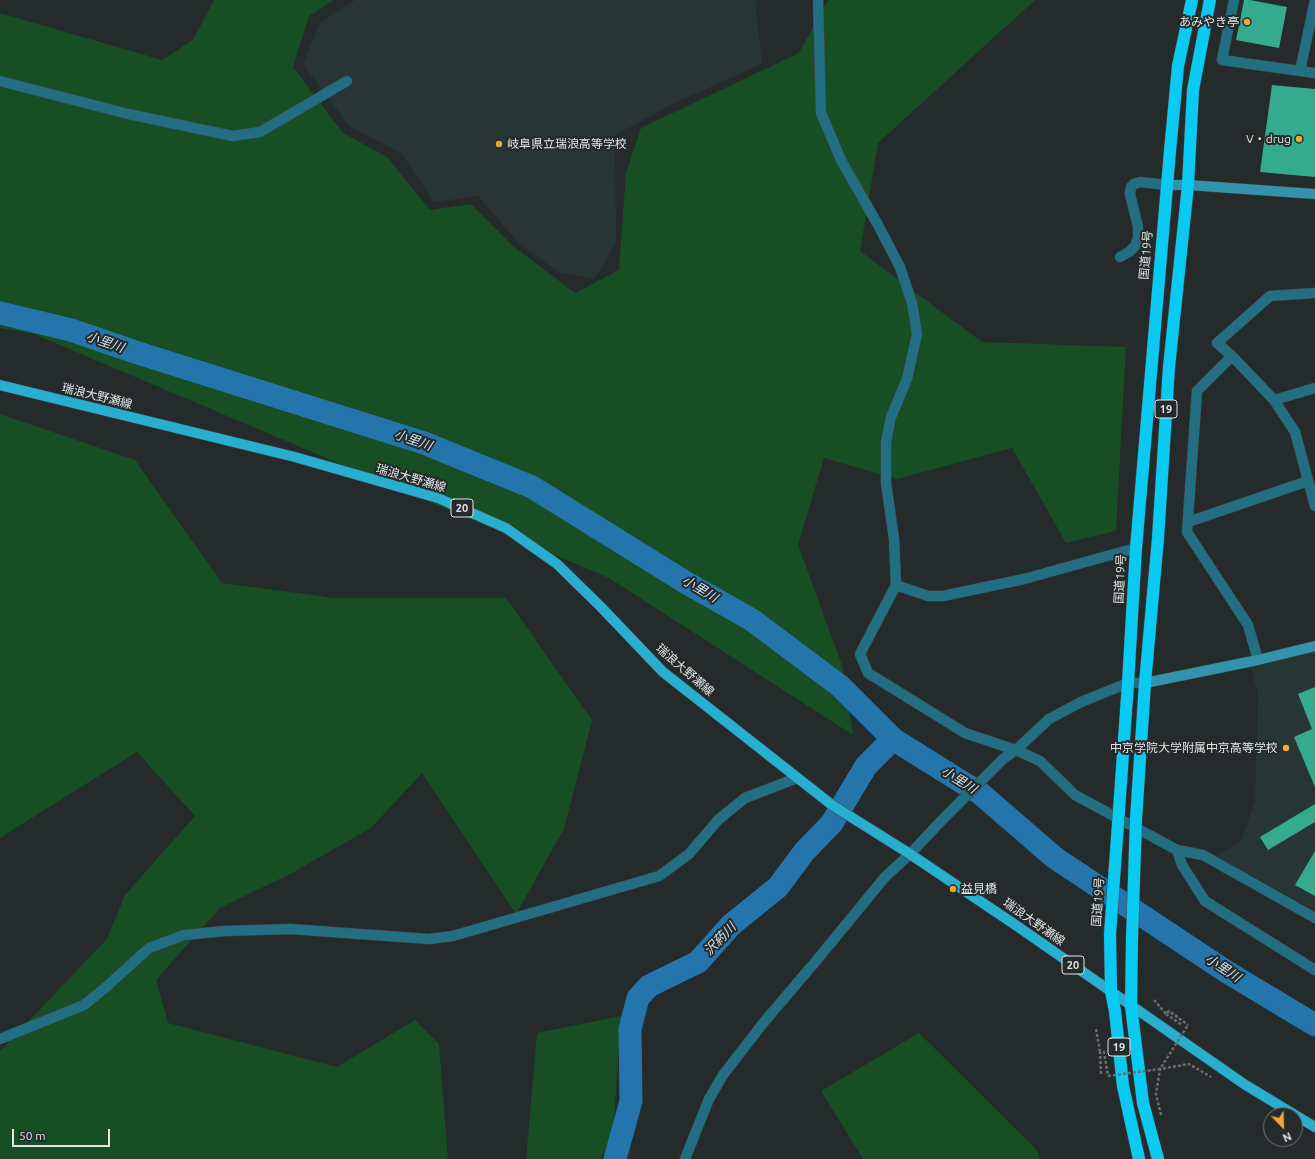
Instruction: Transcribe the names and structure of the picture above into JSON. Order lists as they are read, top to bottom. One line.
{"streets":{"highway":["国道19号","19"],"main road":["瑞浪大野瀬線","20"]},"crossings":[["国道19号","瑞浪大野瀬線"],["瑞浪大野瀬線","19"]],"water":["小里川","沢葯川"],"places":["あみやき亭","V・drug","岐阜県立瑞浪高等学校","中京学院大学附属中京高等学校","益見橋"],"scale_bar":"50 m","north":"bottom right"}
